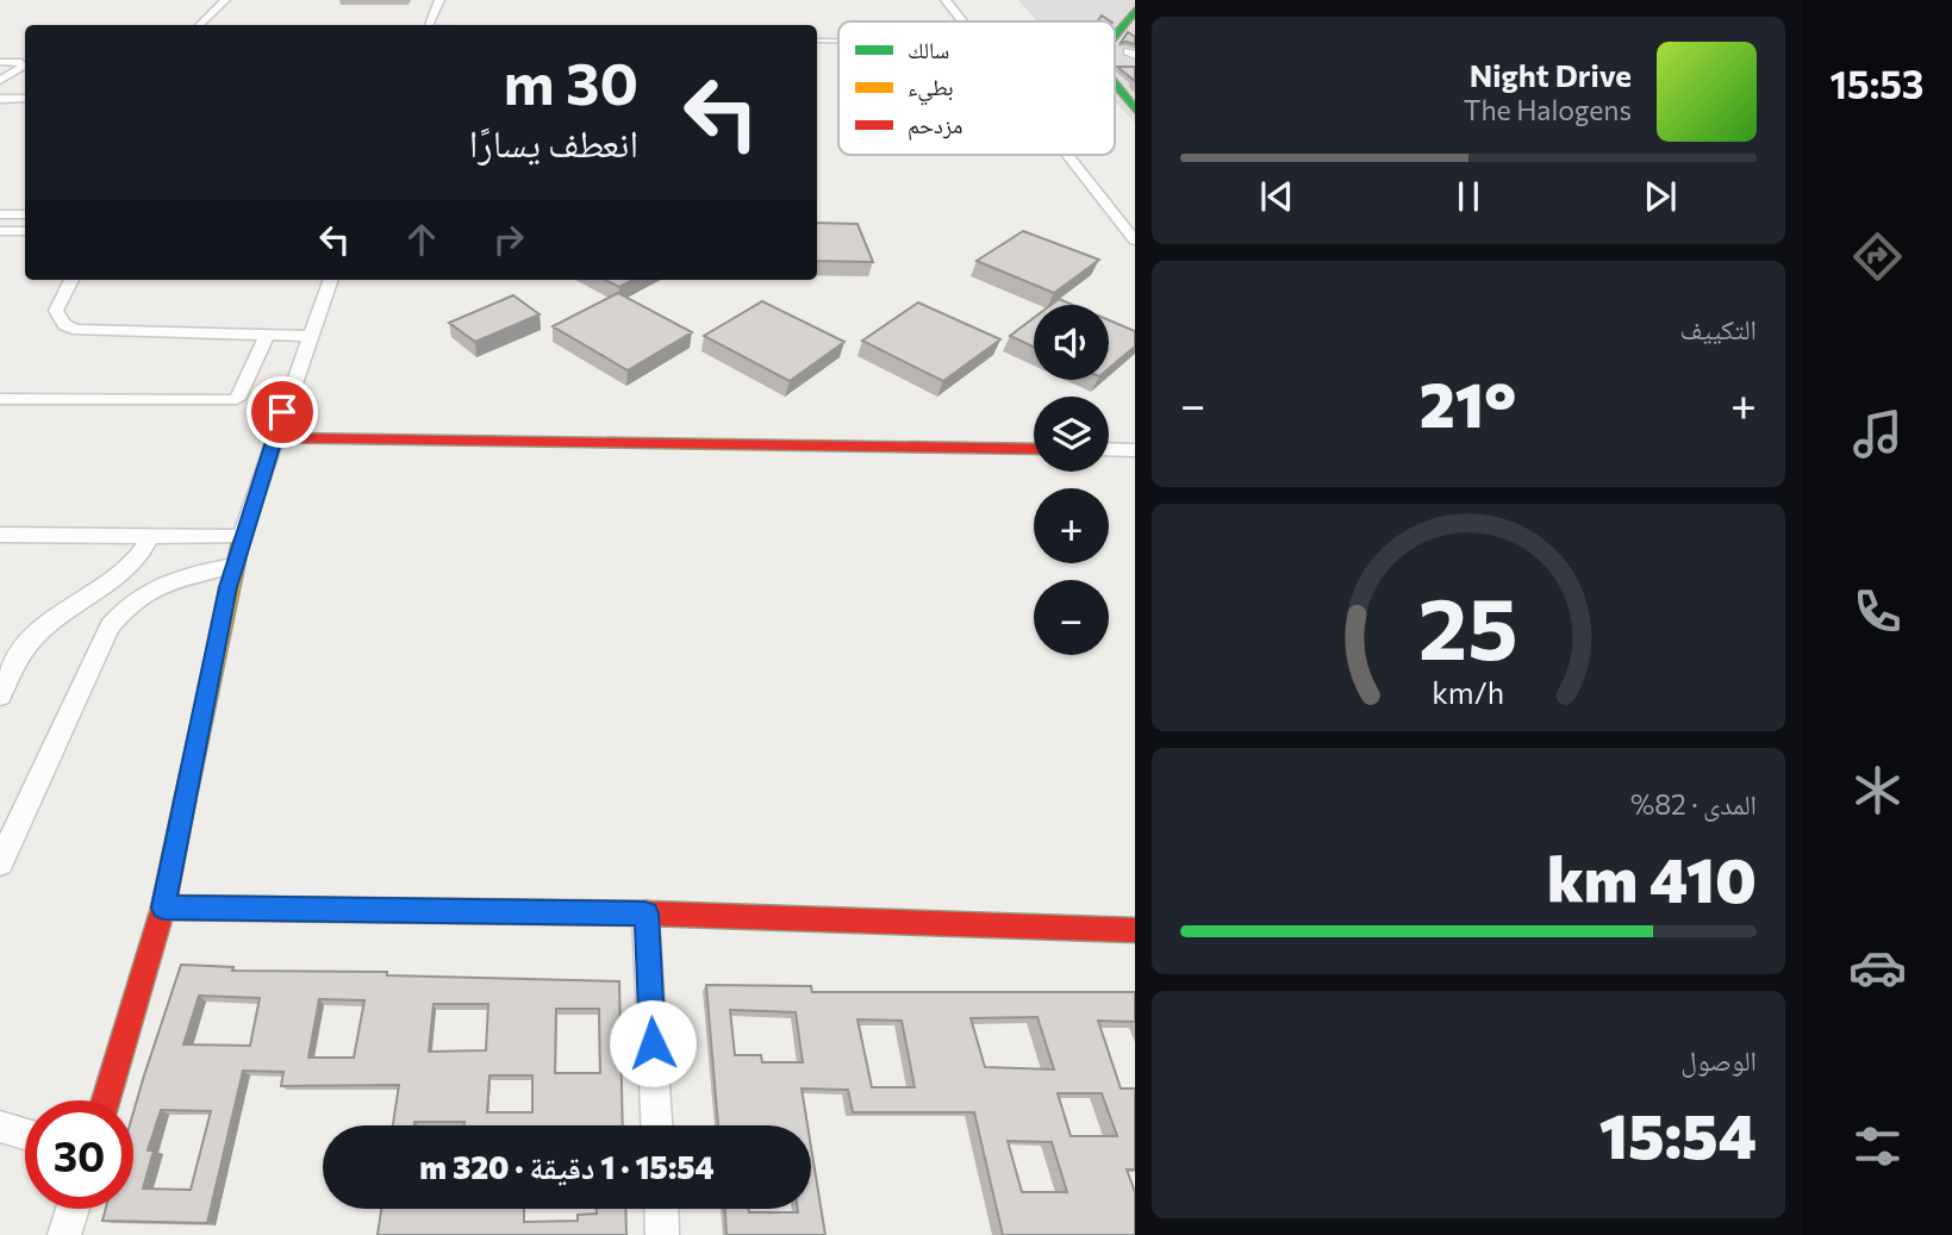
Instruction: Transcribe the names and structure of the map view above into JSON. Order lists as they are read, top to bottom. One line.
{"legend":["سالك","بطيء","مزدحم"],"page":{"tabs":"15:53","turn":["30 m","انعطف يسارًا"],"song":["Night Drive","The Halogens"],"tile":["التكييف",["المدى · 82%","410 km"],["الوصول","15:54"]],"map_buttons":["+","−"],"heat":["−","21°","+"],"limit":"30","trip":"15:54 · 1 دقيقة · 320 m","gauge":["25","km/h"]}}
